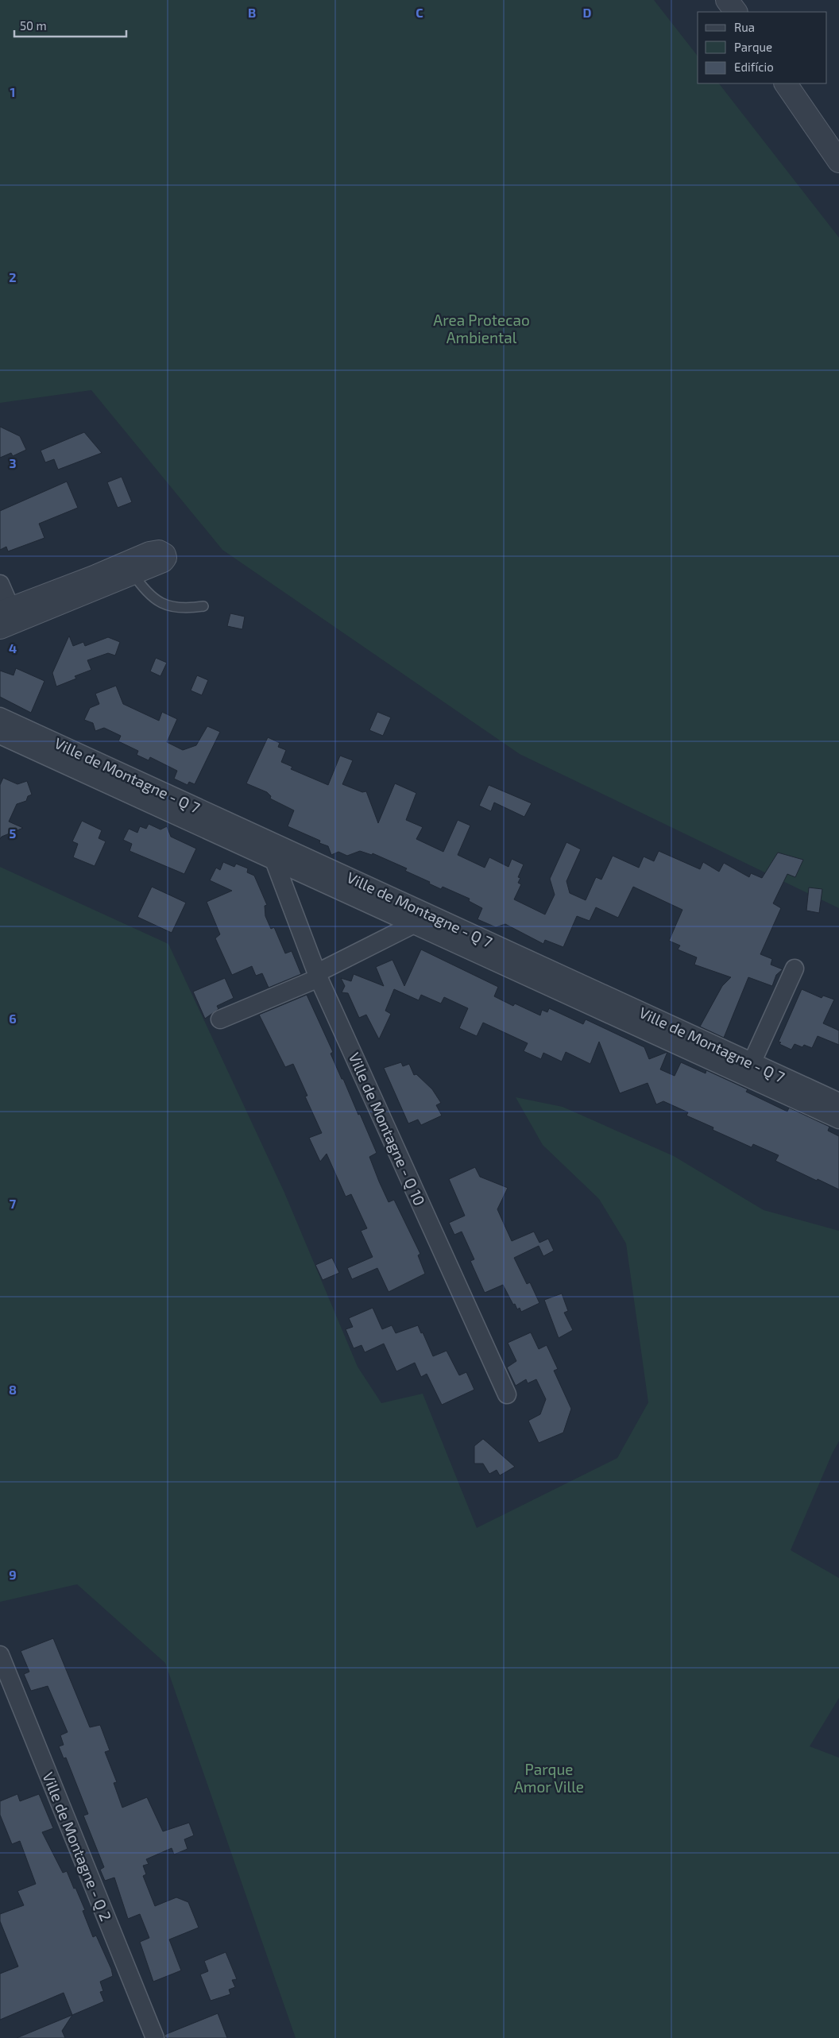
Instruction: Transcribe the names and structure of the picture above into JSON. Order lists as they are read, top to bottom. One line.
{"streets":{"street":["Ville de Montagne - Q 7","Ville de Montagne - Q 10","Ville de Montagne - Q 2"]},"crossings":[["Ville de Montagne - Q 7","Ville de Montagne - Q 10"]],"parks":["Area Protecao Ambiental","Parque Amor Ville"],"legend":["Rua","Parque","Edifício"],"scale_bar":"50 m","grid":{"columns":["B","C","D"],"rows":["1","2","3","4","5","6","7","8","9"]}}
